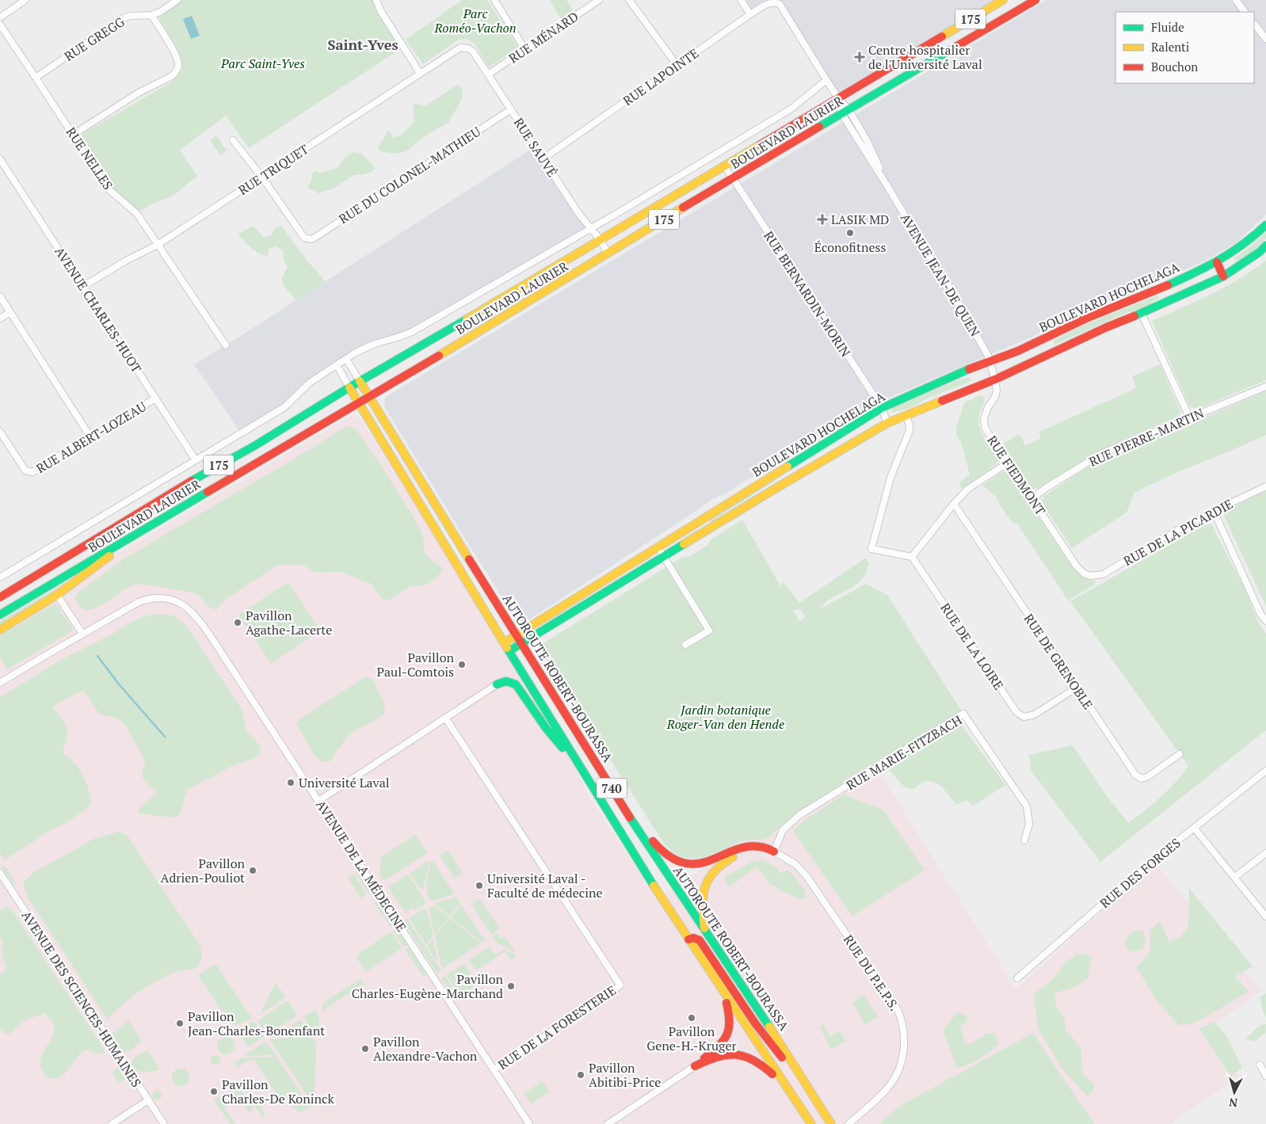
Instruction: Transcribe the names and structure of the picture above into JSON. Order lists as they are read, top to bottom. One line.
{"streets":{"main road":["175","BOULEVARD LAURIER","BOULEVARD HOCHELAGA","AUTOROUTE ROBERT-BOURASSA","740"],"street":["RUE MÉNARD","RUE GREGG","RUE LAPOINTE","RUE SAUVÉ","RUE NELLES","RUE TRIQUET","RUE DU COLONEL-MATHIEU","AVENUE JEAN-DE QUEN","RUE BERNARDIN-MORIN","AVENUE CHARLES-HUOT","RUE ALBERT-LOZEAU","RUE PIERRE-MARTIN","RUE FIEDMONT","RUE DE LA PICARDIE","RUE DE LA LOIRE","RUE DE GRENOBLE","RUE MARIE-FITZBACH","AVENUE DE LA MÉDECINE","RUE DES FORGES","RUE DU P.E.P.S.","AVENUE DES SCIENCES-HUMAINES","RUE DE LA FORESTERIE"]},"crossings":[["RUE MÉNARD","RUE SAUVÉ"],["RUE GREGG","RUE NELLES"],["RUE LAPOINTE","RUE SAUVÉ"],["RUE LAPOINTE","AVENUE JEAN-DE QUEN"],["BOULEVARD LAURIER","RUE SAUVÉ"],["BOULEVARD LAURIER","AVENUE JEAN-DE QUEN"],["BOULEVARD LAURIER","RUE BERNARDIN-MORIN"],["BOULEVARD LAURIER","AVENUE CHARLES-HUOT"],["BOULEVARD LAURIER","AUTOROUTE ROBERT-BOURASSA"],["RUE SAUVÉ","RUE TRIQUET"],["RUE SAUVÉ","RUE DU COLONEL-MATHIEU"],["RUE NELLES","RUE TRIQUET"],["RUE TRIQUET","RUE DU COLONEL-MATHIEU"],["RUE TRIQUET","AVENUE CHARLES-HUOT"],["AVENUE JEAN-DE QUEN","BOULEVARD HOCHELAGA"],["AVENUE JEAN-DE QUEN","RUE FIEDMONT"],["RUE BERNARDIN-MORIN","BOULEVARD HOCHELAGA"],["BOULEVARD HOCHELAGA","RUE FIEDMONT"],["BOULEVARD HOCHELAGA","AUTOROUTE ROBERT-BOURASSA"],["AVENUE CHARLES-HUOT","RUE ALBERT-LOZEAU"],["RUE PIERRE-MARTIN","RUE FIEDMONT"],["RUE FIEDMONT","RUE DE LA PICARDIE"],["RUE DE LA LOIRE","RUE DE GRENOBLE"],["RUE MARIE-FITZBACH","RUE DU P.E.P.S."],["AVENUE DE LA MÉDECINE","RUE DE LA FORESTERIE"]],"districts":["Saint-Yves"],"parks":["Parc Roméo-Vachon","Parc Saint-Yves","Jardin botanique Roger-Van den Hende"],"places":{"health":["Centre hospitalier de l'Université Laval","LASIK MD"],"other":["Éconofitness","Pavillon Agathe-Lacerte","Pavillon Paul-Comtois","Université Laval","Pavillon Adrien-Pouliot","Université Laval - Faculté de médecine","Pavillon Charles-Eugène-Marchand","Pavillon Gene-H.-Kruger","Pavillon Jean-Charles-Bonenfant","Pavillon Alexandre-Vachon","Pavillon Abitibi-Price","Pavillon Charles-De Koninck"]},"legend":["Fluide","Ralenti","Bouchon"],"north":"bottom"}
